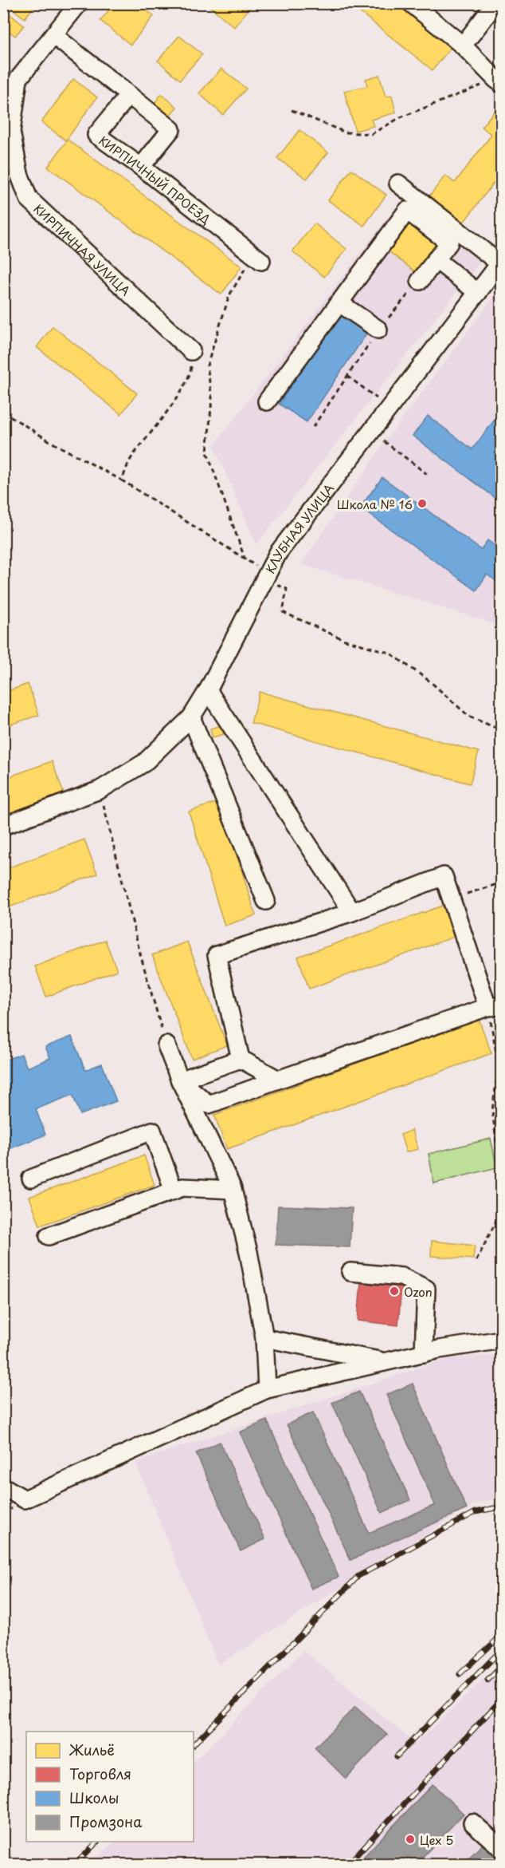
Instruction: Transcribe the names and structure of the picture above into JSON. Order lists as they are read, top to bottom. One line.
{"streets":{"street":["КИРПИЧНЫЙ ПРОЕЗД","КИРПИЧНАЯ УЛИЦА","КЛУБНАЯ УЛИЦА"]},"places":["Школа № 16","Ozon","Цех 5"],"legend":["Жильё","Торговля","Школы","Промзона"]}
